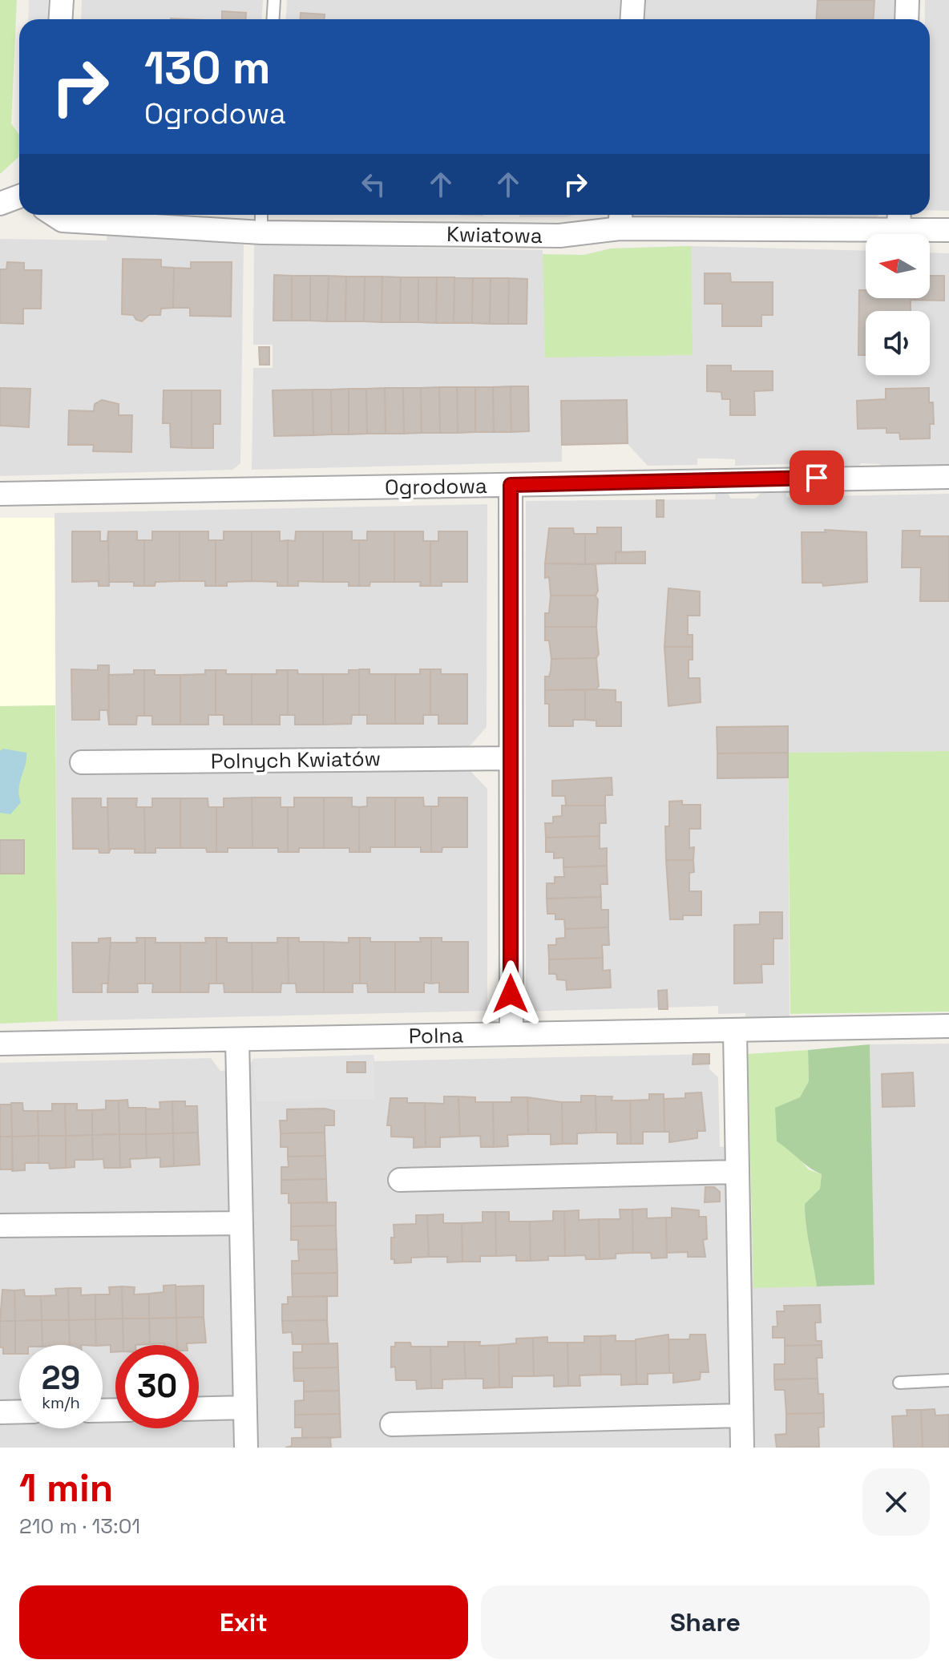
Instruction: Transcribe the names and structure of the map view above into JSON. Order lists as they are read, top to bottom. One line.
{"streets":{"street":["Kwiatowa","Ogrodowa","Polnych Kwiatów","Polna"]},"north":"left","page":{"turn":["130 m","Ogrodowa"],"speed":"29 km/h","limit":"30","heading":["1 min","210 m · 13:01"],"buttons":["Exit","Share"]}}
